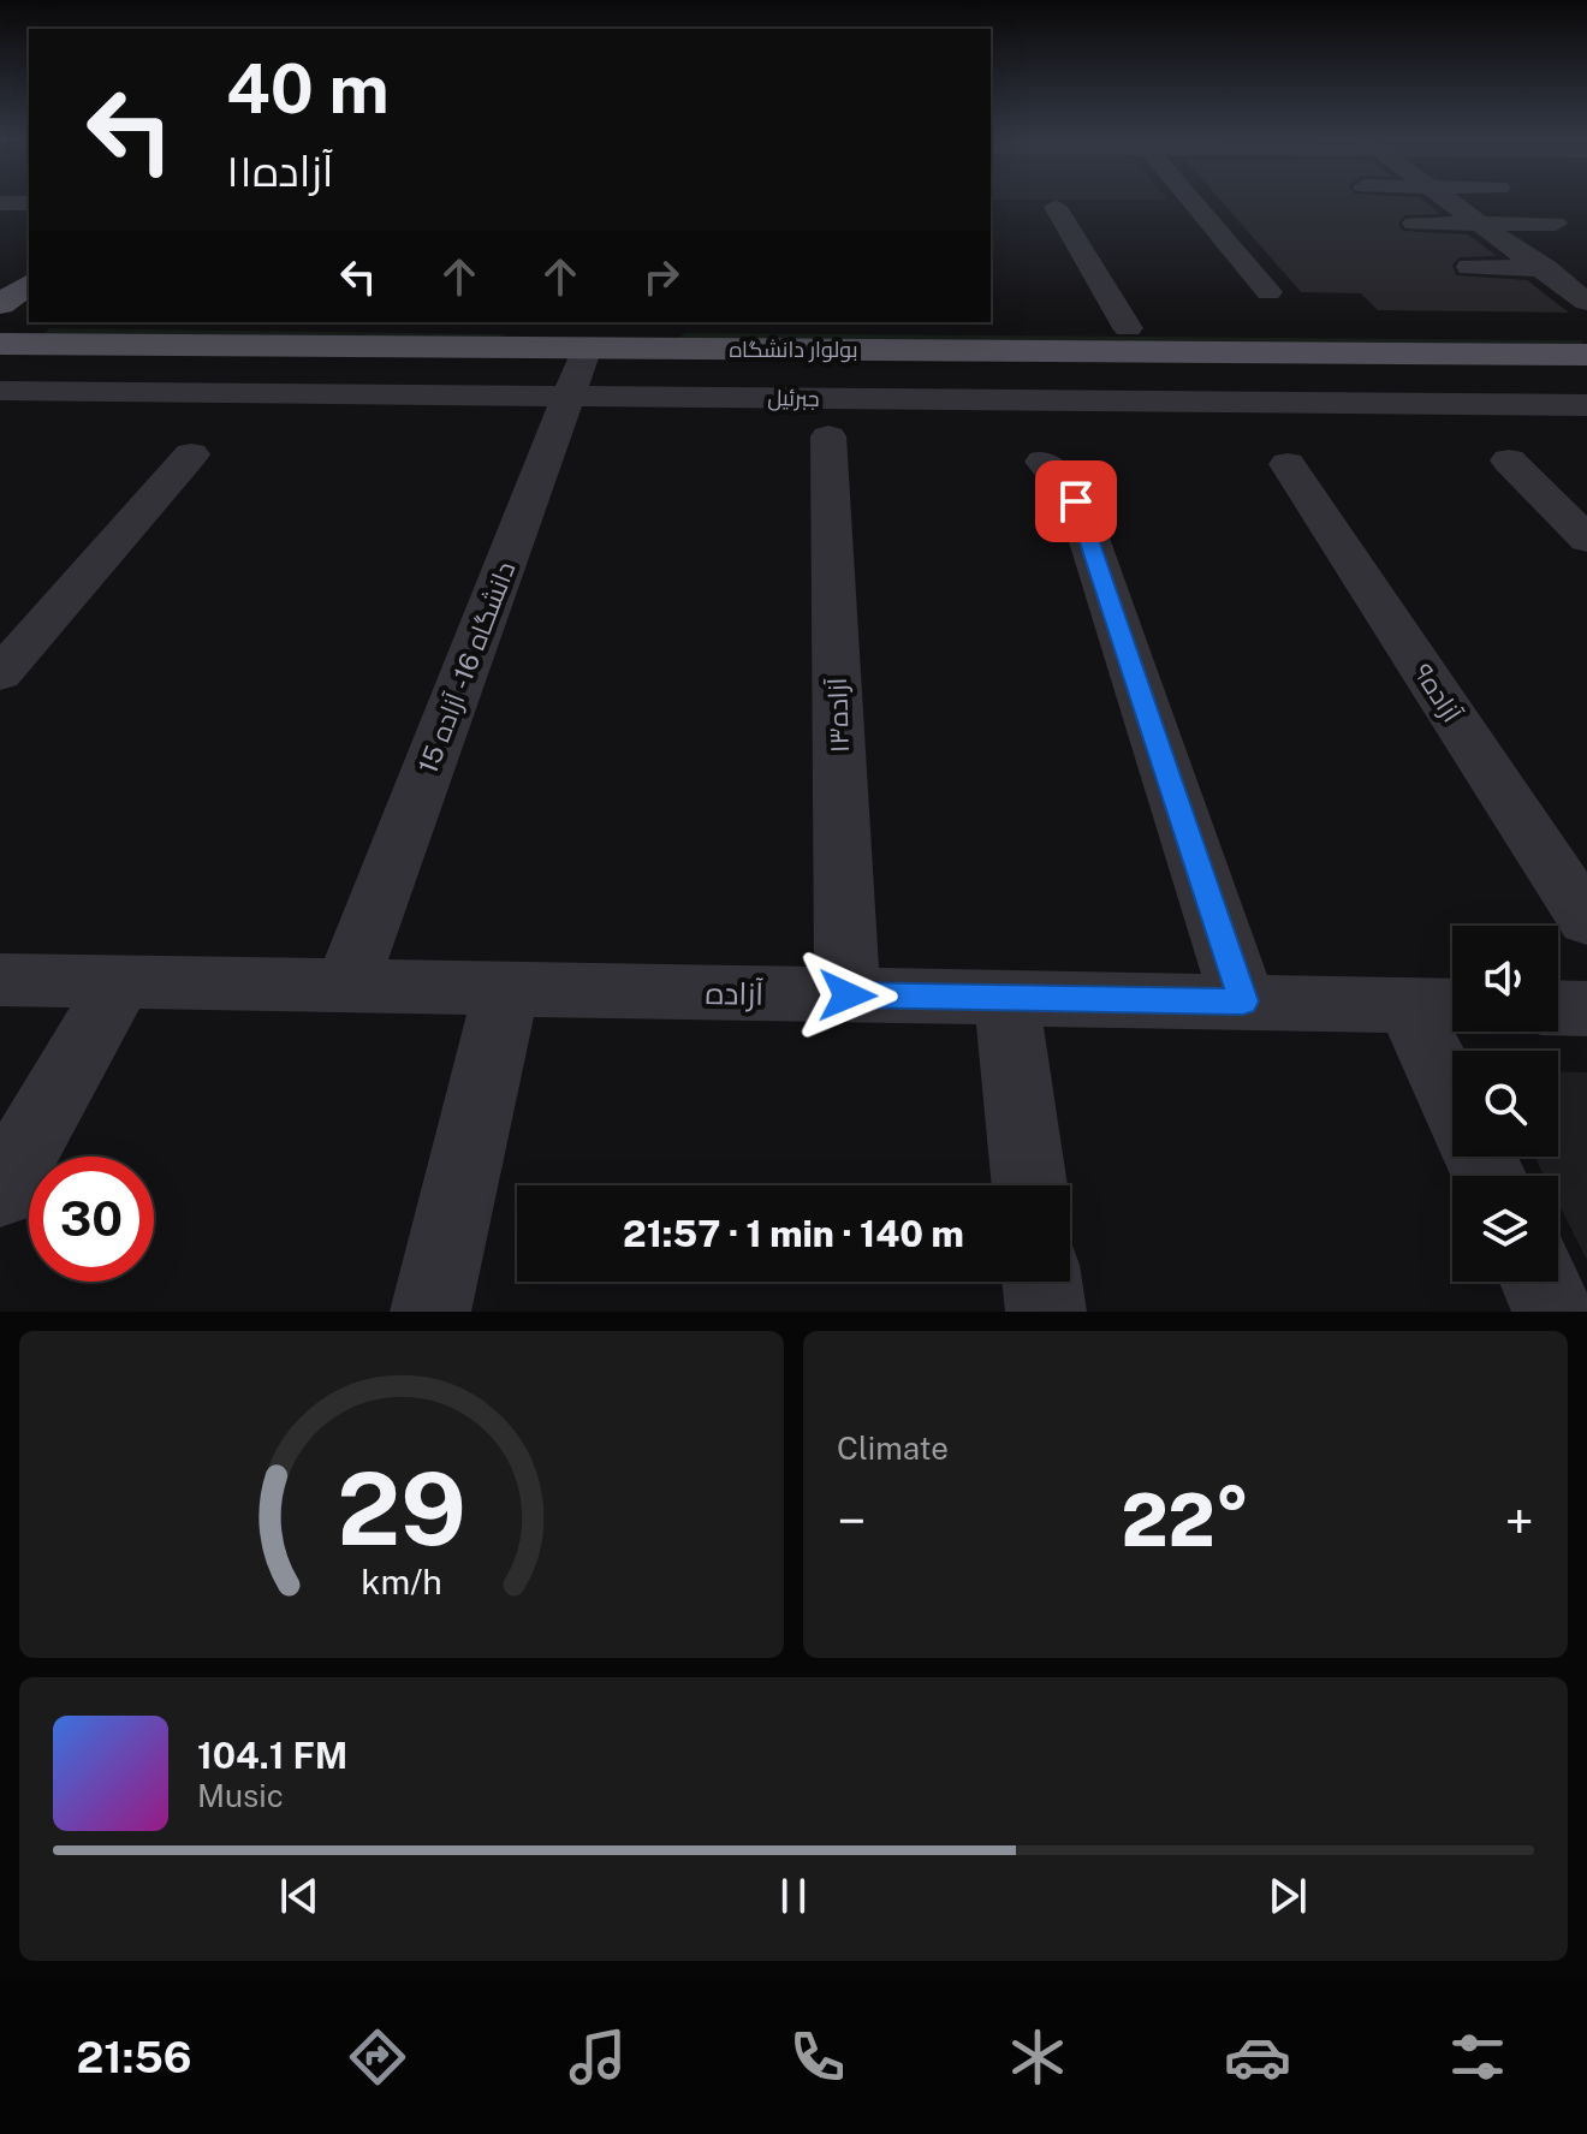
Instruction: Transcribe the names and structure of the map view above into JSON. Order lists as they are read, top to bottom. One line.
{"streets":{"main road":["بولوار دانشگاه"],"street":["جبرئیل","دانشگاه 16 - آزاده 15","آزاده۹","آزاده۱۳","آزاده"]},"crossings":[["بولوار دانشگاه","دانشگاه 16 - آزاده 15"],["جبرئیل","دانشگاه 16 - آزاده 15"],["دانشگاه 16 - آزاده 15","آزاده"],["آزاده۱۳","آزاده"]],"page":{"turn":["40 m","آزاده۱۱"],"limit":"30","trip":"21:57 · 1 min · 140 m","tile":"Climate","heat":["−","22°","+"],"song":["104.1 FM","Music"],"tabs":"21:56","gauge":["29","km/h"]}}
